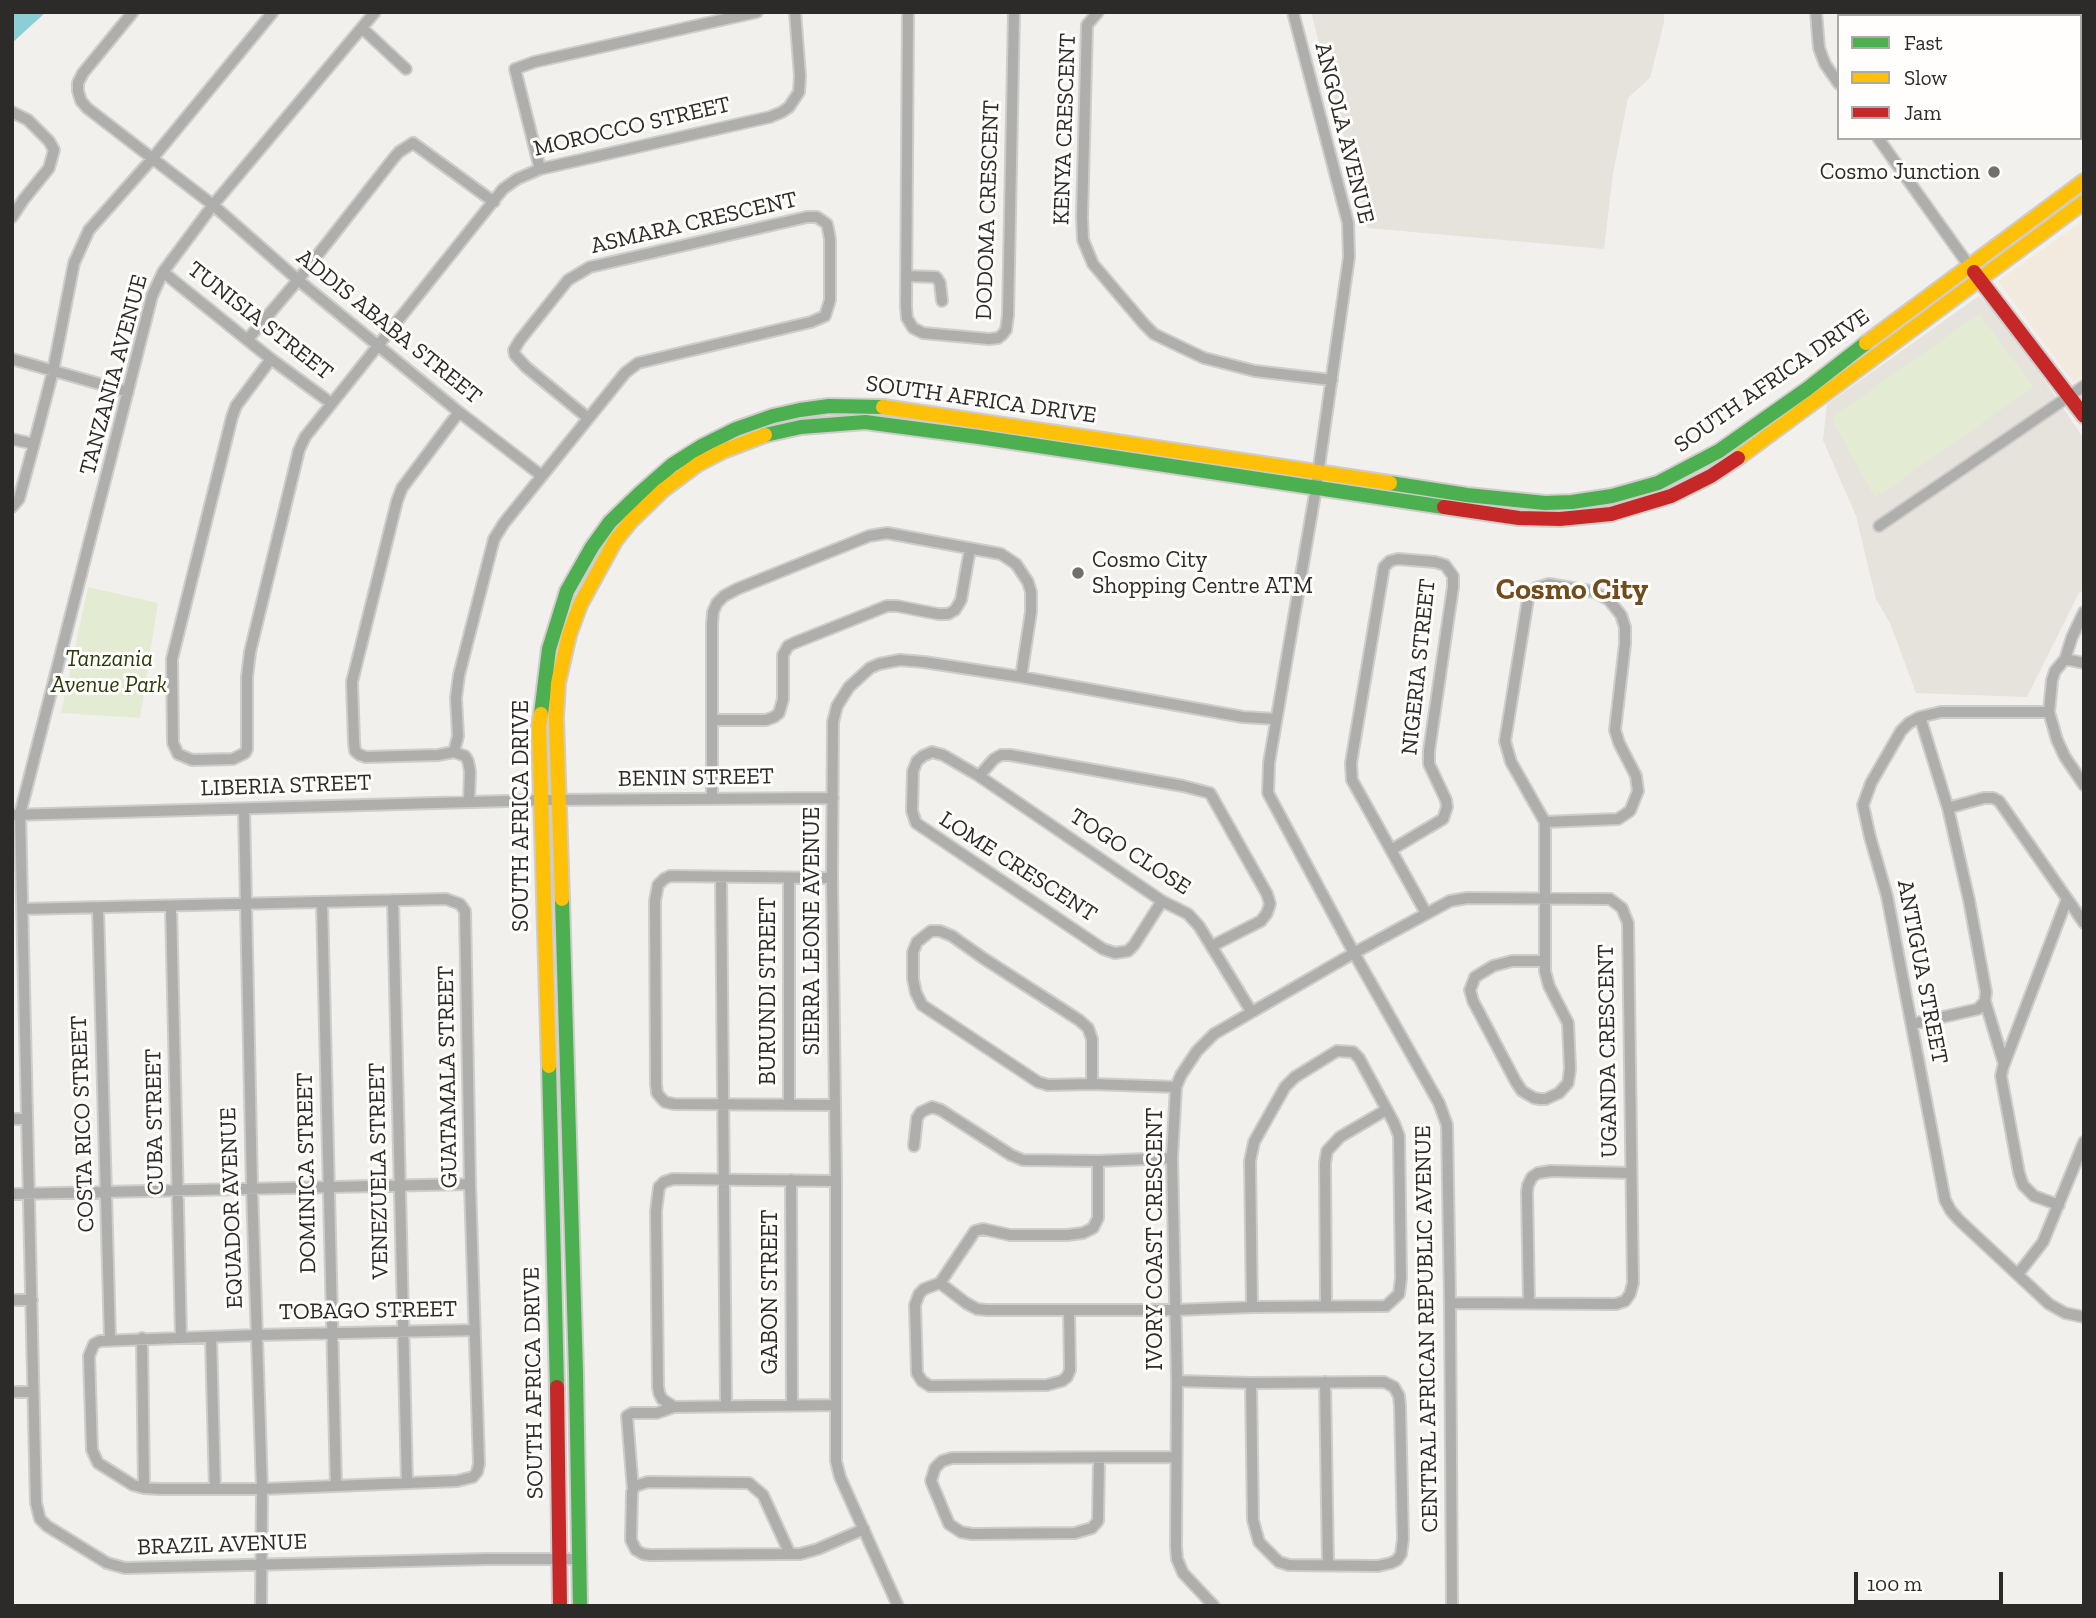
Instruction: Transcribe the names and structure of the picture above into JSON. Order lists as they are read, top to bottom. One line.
{"streets":{"street":["MOROCCO STREET","KENYA CRESCENT","ANGOLA AVENUE","DODOMA CRESCENT","ASMARA CRESCENT","TUNISIA STREET","ADDIS ABABA STREET","TANZANIA AVENUE","SOUTH AFRICA DRIVE","NIGERIA STREET","BENIN STREET","LIBERIA STREET","TOGO CLOSE","LOME CRESCENT","SIERRA LEONE AVENUE","ANTIGUA STREET","BURUNDI STREET","UGANDA CRESCENT","GUATAMALA STREET","CUBA STREET","COSTA RICO STREET","VENEZUELA STREET","DOMINICA STREET","EQUADOR AVENUE","IVORY COAST CRESCENT","GABON STREET","TOBAGO STREET","CENTRAL AFRICAN REPUBLIC AVENUE","BRAZIL AVENUE"]},"crossings":[["MOROCCO STREET","TUNISIA STREET"],["MOROCCO STREET","ADDIS ABABA STREET"],["KENYA CRESCENT","ANGOLA AVENUE"],["ANGOLA AVENUE","SOUTH AFRICA DRIVE"],["ANGOLA AVENUE","CENTRAL AFRICAN REPUBLIC AVENUE"],["TUNISIA STREET","TANZANIA AVENUE"],["ADDIS ABABA STREET","TANZANIA AVENUE"],["TANZANIA AVENUE","LIBERIA STREET"],["TANZANIA AVENUE","BRAZIL AVENUE"],["SOUTH AFRICA DRIVE","BENIN STREET"],["SOUTH AFRICA DRIVE","LIBERIA STREET"],["SOUTH AFRICA DRIVE","CENTRAL AFRICAN REPUBLIC AVENUE"],["SOUTH AFRICA DRIVE","BRAZIL AVENUE"],["NIGERIA STREET","UGANDA CRESCENT"],["BENIN STREET","LIBERIA STREET"],["BENIN STREET","SIERRA LEONE AVENUE"],["LIBERIA STREET","EQUADOR AVENUE"],["LIBERIA STREET","BRAZIL AVENUE"],["TOGO CLOSE","LOME CRESCENT"],["TOGO CLOSE","IVORY COAST CRESCENT"],["SIERRA LEONE AVENUE","CENTRAL AFRICAN REPUBLIC AVENUE"],["UGANDA CRESCENT","IVORY COAST CRESCENT"],["UGANDA CRESCENT","CENTRAL AFRICAN REPUBLIC AVENUE"],["GUATAMALA STREET","CUBA STREET"],["GUATAMALA STREET","COSTA RICO STREET"],["GUATAMALA STREET","VENEZUELA STREET"],["GUATAMALA STREET","DOMINICA STREET"],["GUATAMALA STREET","EQUADOR AVENUE"],["GUATAMALA STREET","TOBAGO STREET"],["GUATAMALA STREET","BRAZIL AVENUE"],["CUBA STREET","TOBAGO STREET"],["COSTA RICO STREET","TOBAGO STREET"],["VENEZUELA STREET","TOBAGO STREET"],["DOMINICA STREET","TOBAGO STREET"],["EQUADOR AVENUE","TOBAGO STREET"],["EQUADOR AVENUE","BRAZIL AVENUE"],["IVORY COAST CRESCENT","CENTRAL AFRICAN REPUBLIC AVENUE"]],"districts":["Cosmo City"],"parks":["Tanzania Avenue Park"],"places":["Cosmo Junction","Cosmo City Shopping Centre ATM"],"legend":["Fast","Slow","Jam"],"scale_bar":"100 m"}
